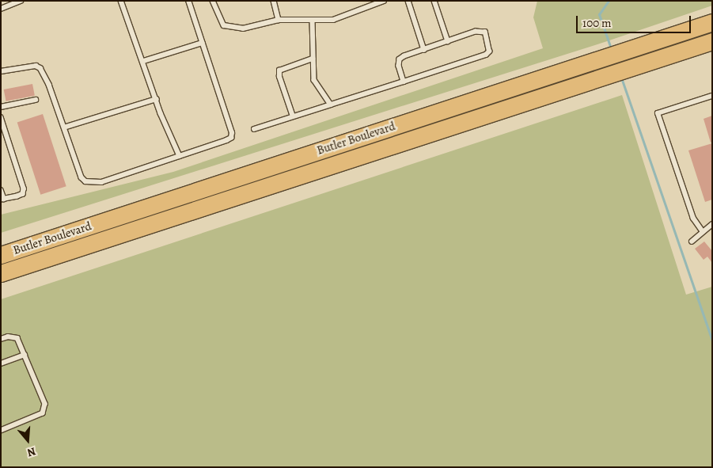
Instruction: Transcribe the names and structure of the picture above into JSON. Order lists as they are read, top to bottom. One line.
{"streets":{"highway":["Butler Boulevard"]},"scale_bar":"100 m","north":"bottom"}
